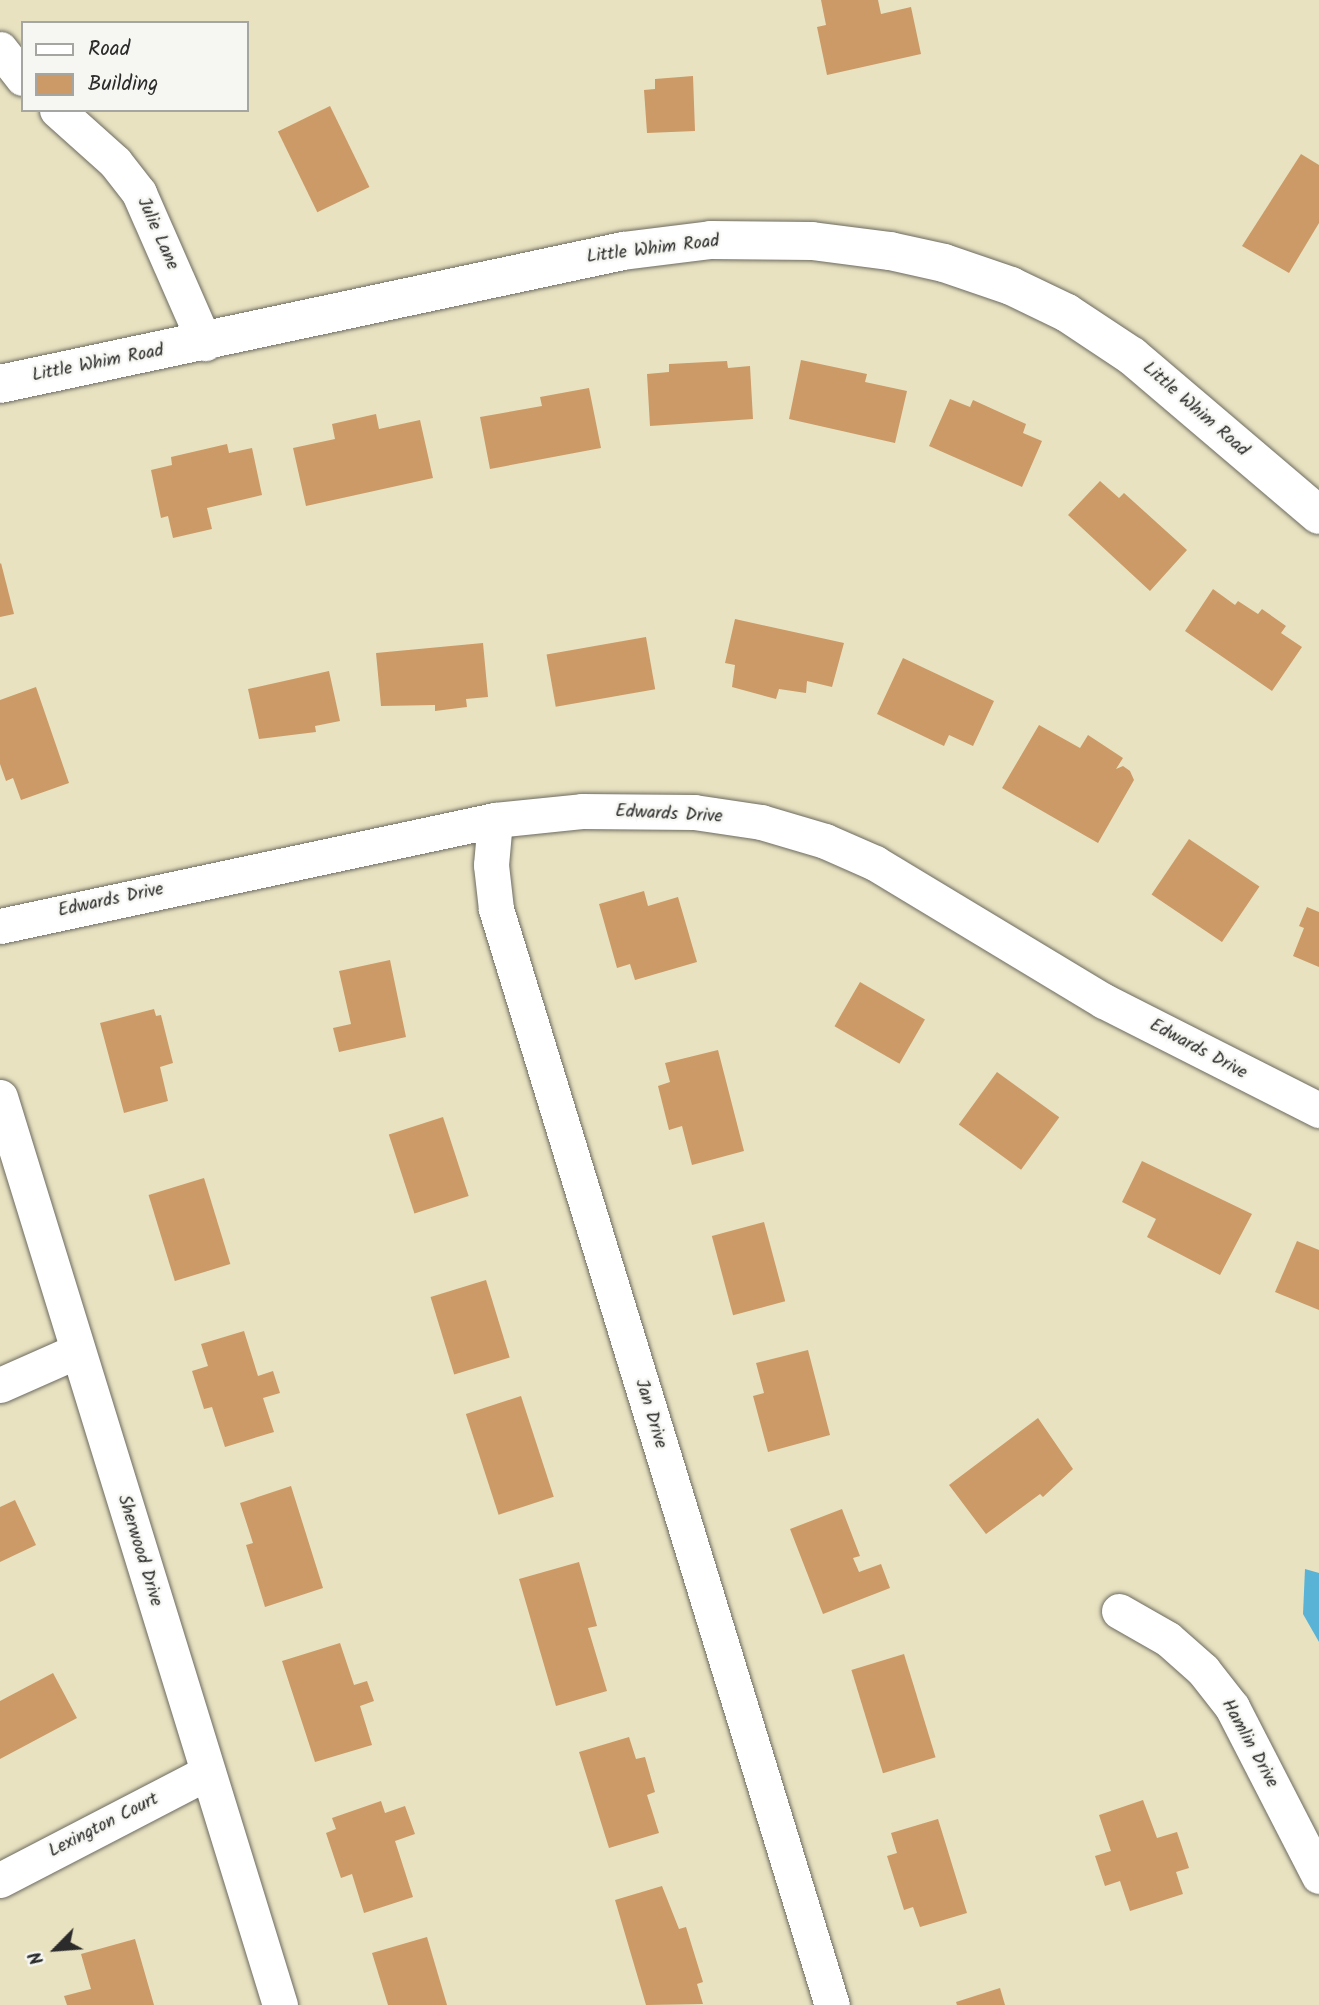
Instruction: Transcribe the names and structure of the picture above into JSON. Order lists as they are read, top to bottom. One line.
{"streets":{"street":["Julie Lane","Little Whim Road","Edwards Drive","Jan Drive","Sherwood Drive","Hamlin Drive","Lexington Court"]},"crossings":[["Julie Lane","Little Whim Road"],["Edwards Drive","Jan Drive"],["Sherwood Drive","Lexington Court"]],"legend":["Road","Building"],"north":"bottom left"}
